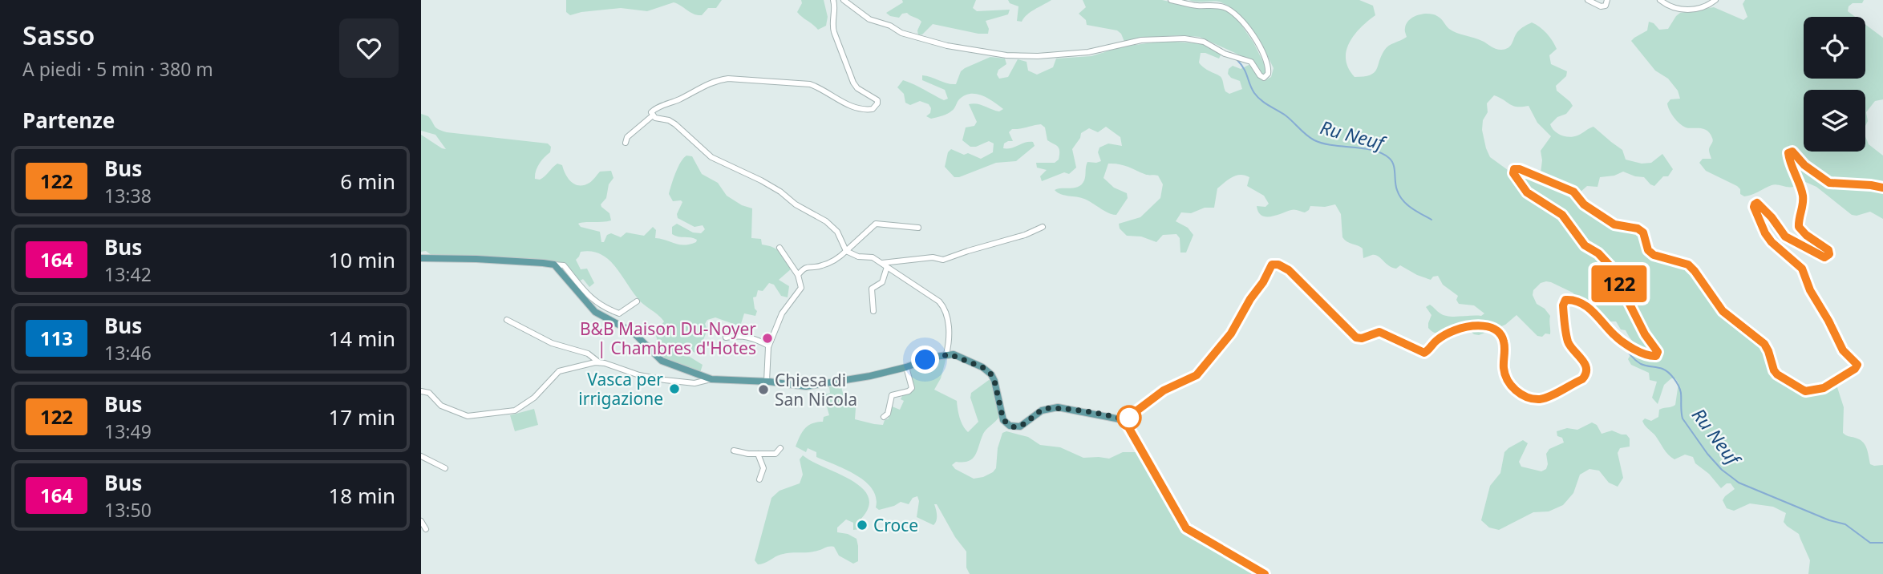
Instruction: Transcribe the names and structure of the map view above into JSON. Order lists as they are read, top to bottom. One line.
{"water":["Ru Neuf"],"places":["B&B Maison Du-Noyer | Chambres d'Hotes","Vasca per irrigazione","Chiesa di San Nicola","Croce"],"lines":["bus line 122"],"page":{"heading":[["Sasso","A piedi · 5 min · 380 m"],"Partenze"],"on_map":"122","list":[{"mark":"122","name":"Bus","note":"13:38","value":"6 min"},{"mark":"164","name":"Bus","note":"13:42","value":"10 min"},{"mark":"113","name":"Bus","note":"13:46","value":"14 min"},{"mark":"122","name":"Bus","note":"13:49","value":"17 min"},{"mark":"164","name":"Bus","note":"13:50","value":"18 min"}]}}
